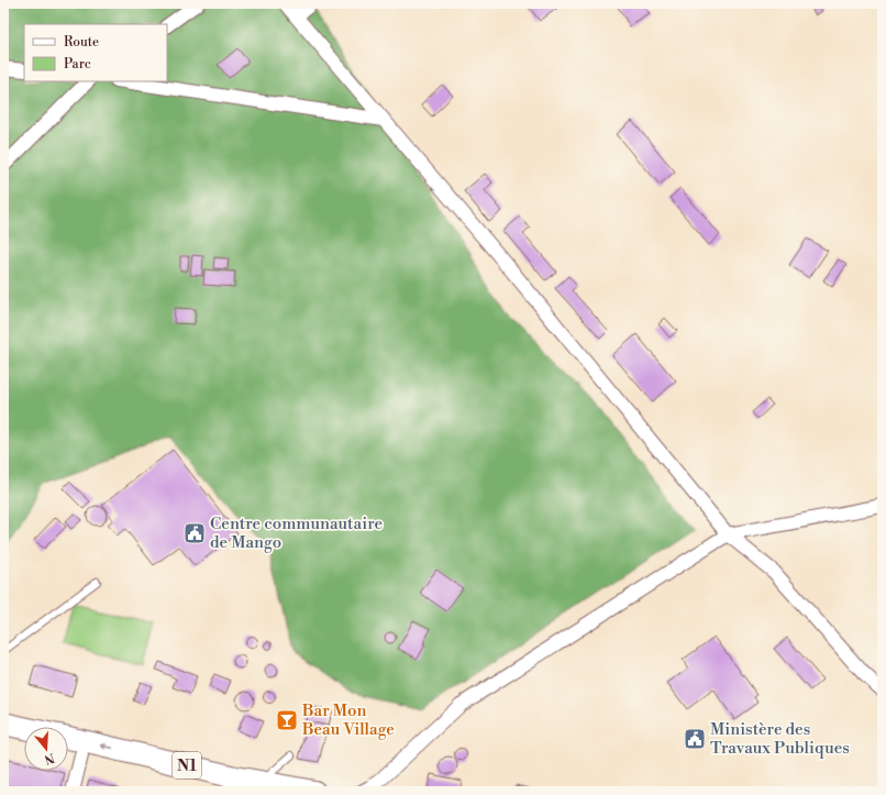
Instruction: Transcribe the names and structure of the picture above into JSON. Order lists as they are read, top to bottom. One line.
{"streets":{"highway":["N1"]},"places":{"public building":["Centre communautaire de Mango","Ministère des Travaux Publiques"],"bar":["Bar Mon Beau Village"]},"legend":["Route","Parc"],"north":"bottom"}
